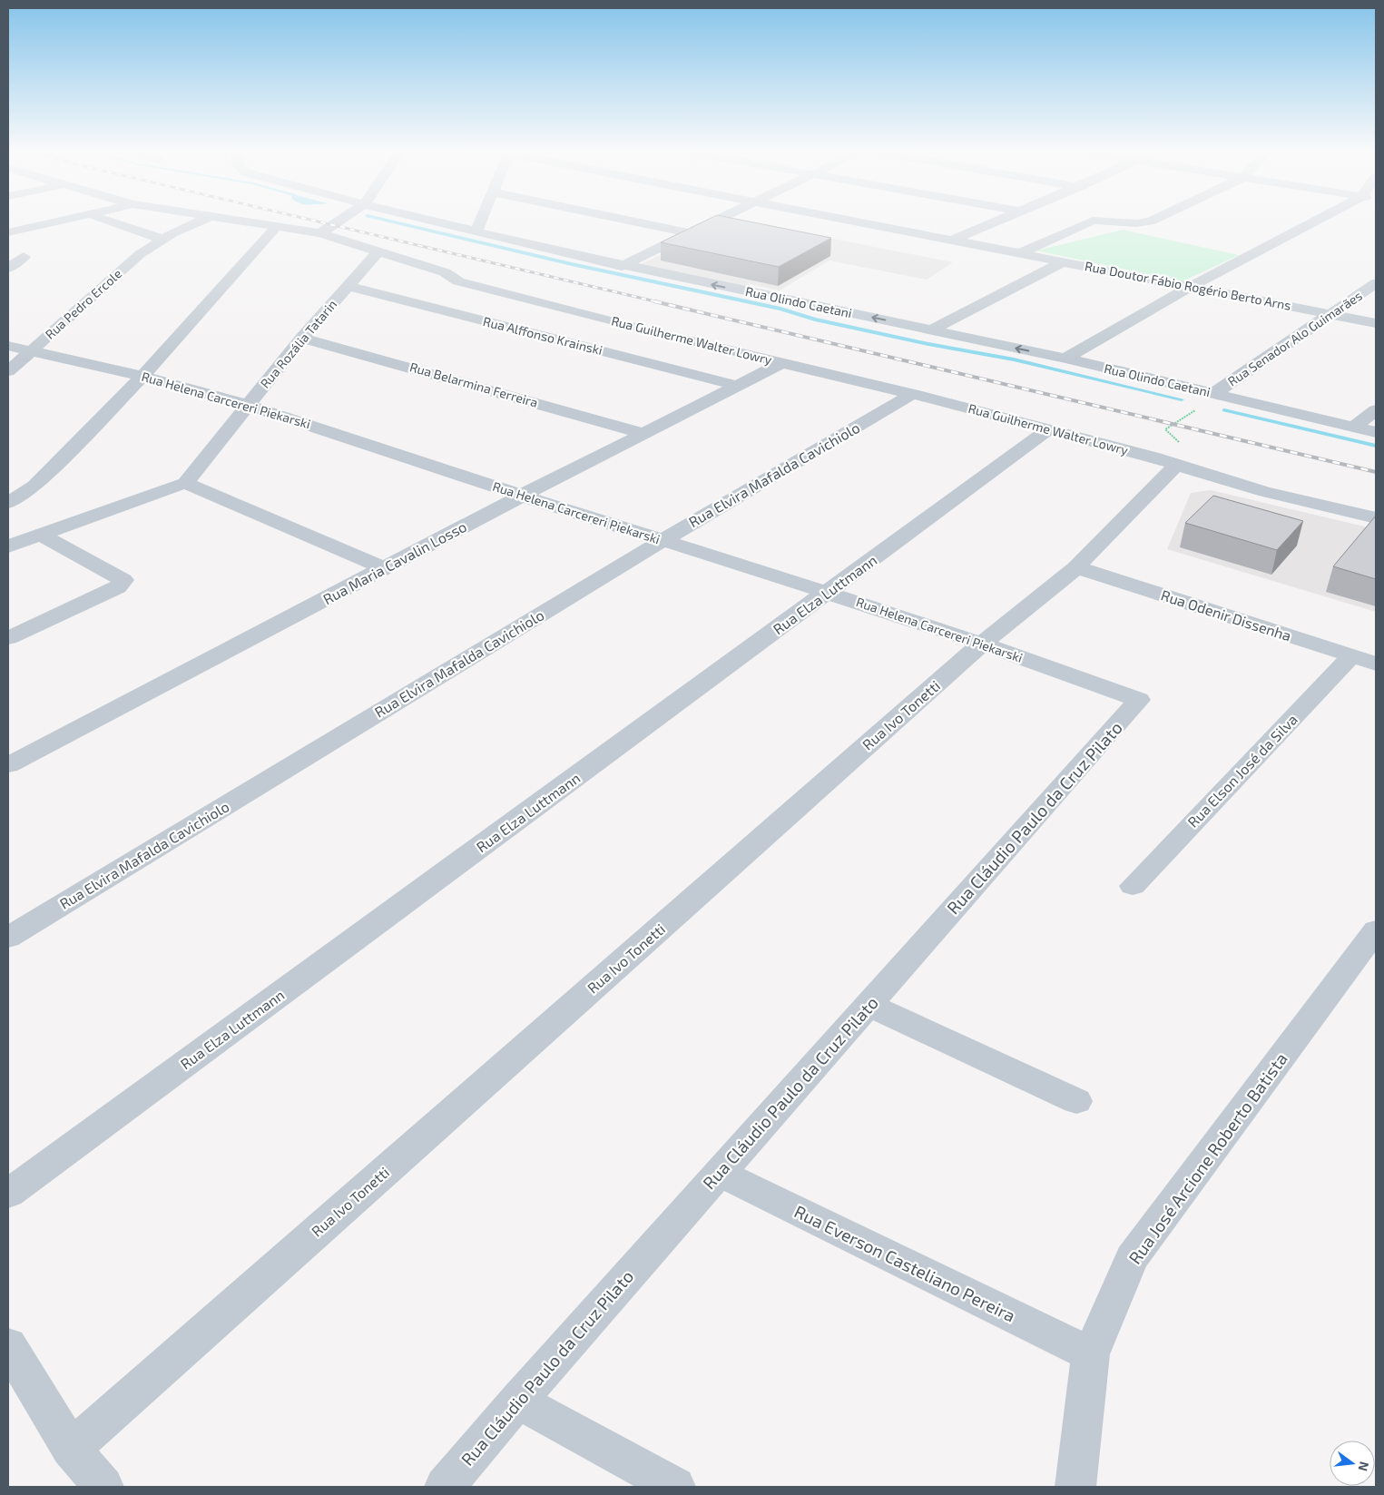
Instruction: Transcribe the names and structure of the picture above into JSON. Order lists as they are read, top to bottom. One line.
{"streets":{"street":["Rua Doutor Fábio Rogério Berto Arns","Rua Olindo Caetani","Rua Pedro Ercole","Rua Alffonso Krainski","Rua Senador Alo Guimarães","Rua Guilherme Walter Lowry","Rua Rozália Tatarin","Rua Belarmina Ferreira","Rua Helena Carcereri Piekarski","Rua Elvira Mafalda Cavichiolo","Rua Maria Cavalin Losso","Rua Elza Luttmann","Rua Odenir Dissenha","Rua Ivo Tonetti","Rua Elson José da Silva","Rua Cláudio Paulo da Cruz Pilato","Rua José Arcione Roberto Batista","Rua Everson Casteliano Pereira"]},"crossings":[["Rua Doutor Fábio Rogério Berto Arns","Rua Senador Alo Guimarães"],["Rua Olindo Caetani","Rua Senador Alo Guimarães"],["Rua Pedro Ercole","Rua Helena Carcereri Piekarski"],["Rua Alffonso Krainski","Rua Rozália Tatarin"],["Rua Alffonso Krainski","Rua Maria Cavalin Losso"],["Rua Guilherme Walter Lowry","Rua Rozália Tatarin"],["Rua Guilherme Walter Lowry","Rua Elvira Mafalda Cavichiolo"],["Rua Guilherme Walter Lowry","Rua Maria Cavalin Losso"],["Rua Guilherme Walter Lowry","Rua Elza Luttmann"],["Rua Guilherme Walter Lowry","Rua Ivo Tonetti"],["Rua Rozália Tatarin","Rua Belarmina Ferreira"],["Rua Rozália Tatarin","Rua Helena Carcereri Piekarski"],["Rua Belarmina Ferreira","Rua Maria Cavalin Losso"],["Rua Helena Carcereri Piekarski","Rua Elvira Mafalda Cavichiolo"],["Rua Helena Carcereri Piekarski","Rua Maria Cavalin Losso"],["Rua Helena Carcereri Piekarski","Rua Elza Luttmann"],["Rua Helena Carcereri Piekarski","Rua Ivo Tonetti"],["Rua Helena Carcereri Piekarski","Rua Cláudio Paulo da Cruz Pilato"],["Rua Odenir Dissenha","Rua Ivo Tonetti"],["Rua Odenir Dissenha","Rua Elson José da Silva"],["Rua Cláudio Paulo da Cruz Pilato","Rua Everson Casteliano Pereira"],["Rua José Arcione Roberto Batista","Rua Everson Casteliano Pereira"]],"one_way":["Rua Olindo Caetani"],"north":"right"}
